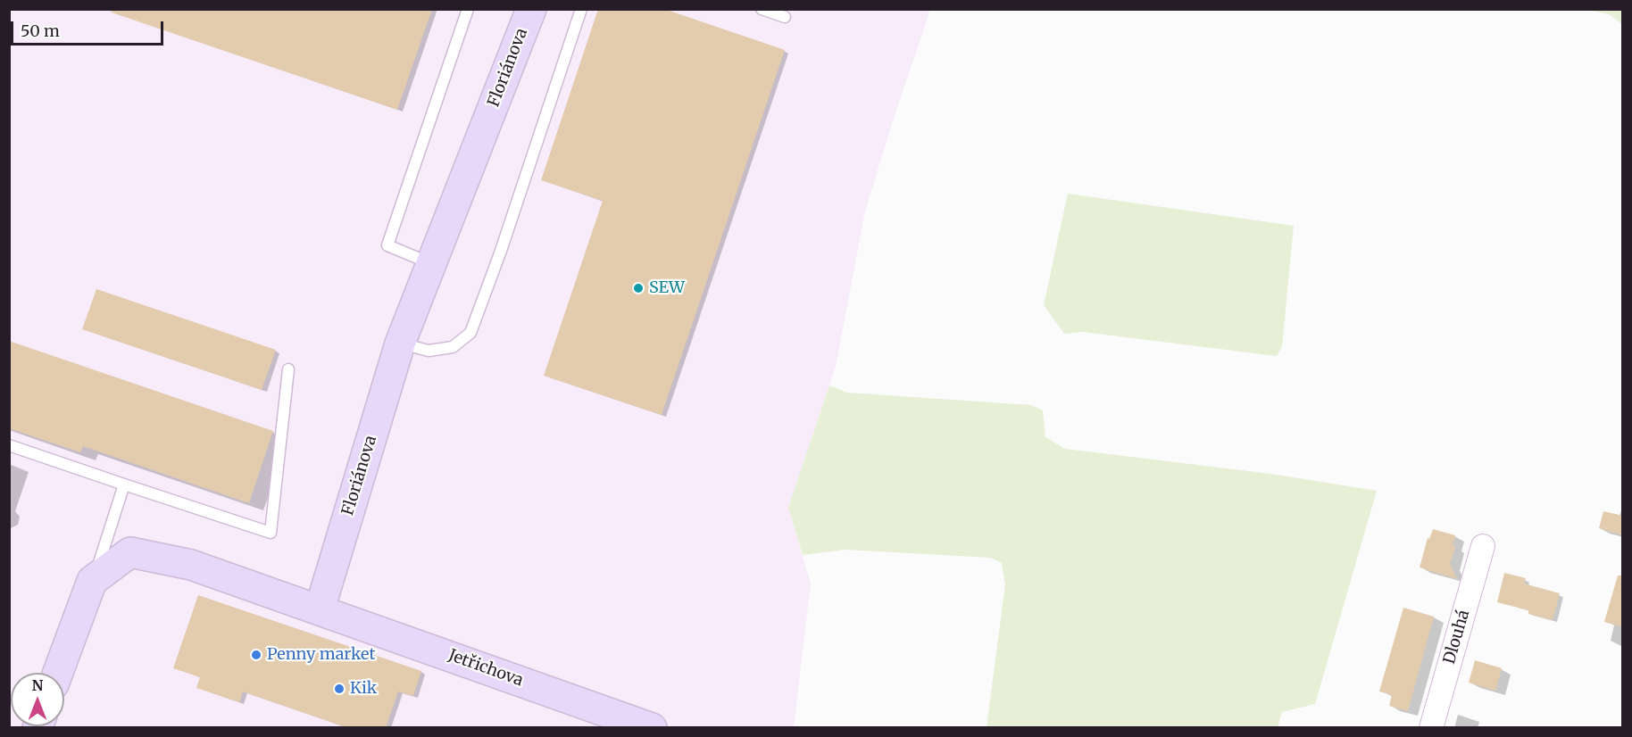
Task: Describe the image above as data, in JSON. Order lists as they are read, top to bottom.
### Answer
{
  "streets": {
    "street": ["Floriánova", "Dlouhá", "Jetřichova"]
  },
  "crossings": [
    ["Floriánova", "Jetřichova"]
  ],
  "places": ["SEW", "Penny market", "Kik"],
  "scale_bar": "50 m",
  "north": "top"
}
